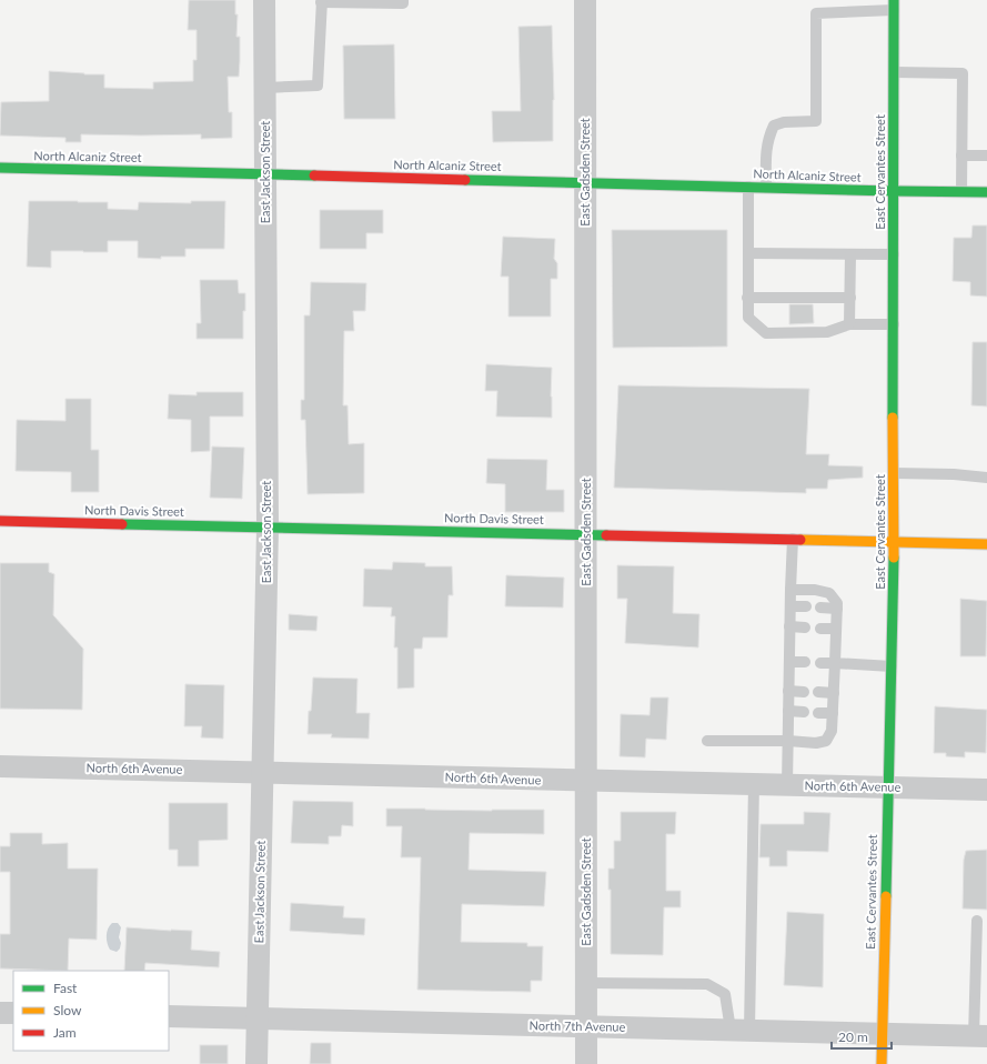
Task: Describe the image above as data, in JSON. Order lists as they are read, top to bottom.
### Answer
{
  "streets": {
    "main road": ["North Alcaniz Street", "East Cervantes Street", "North Davis Street"],
    "street": [
      "East Jackson Street",
      "East Gadsden Street",
      "North 6th Avenue",
      "North 7th Avenue"
    ]
  },
  "crossings": [
    ["North Alcaniz Street", "East Jackson Street"],
    ["North Alcaniz Street", "East Gadsden Street"],
    ["North Alcaniz Street", "East Cervantes Street"],
    ["East Jackson Street", "North Davis Street"],
    ["East Jackson Street", "North 6th Avenue"],
    ["East Jackson Street", "North 7th Avenue"],
    ["East Gadsden Street", "North Davis Street"],
    ["East Gadsden Street", "North 6th Avenue"],
    ["East Gadsden Street", "North 7th Avenue"],
    ["East Cervantes Street", "North Davis Street"],
    ["East Cervantes Street", "North 6th Avenue"],
    ["East Cervantes Street", "North 7th Avenue"]
  ],
  "legend": ["Fast", "Slow", "Jam"],
  "scale_bar": "20 m"
}
